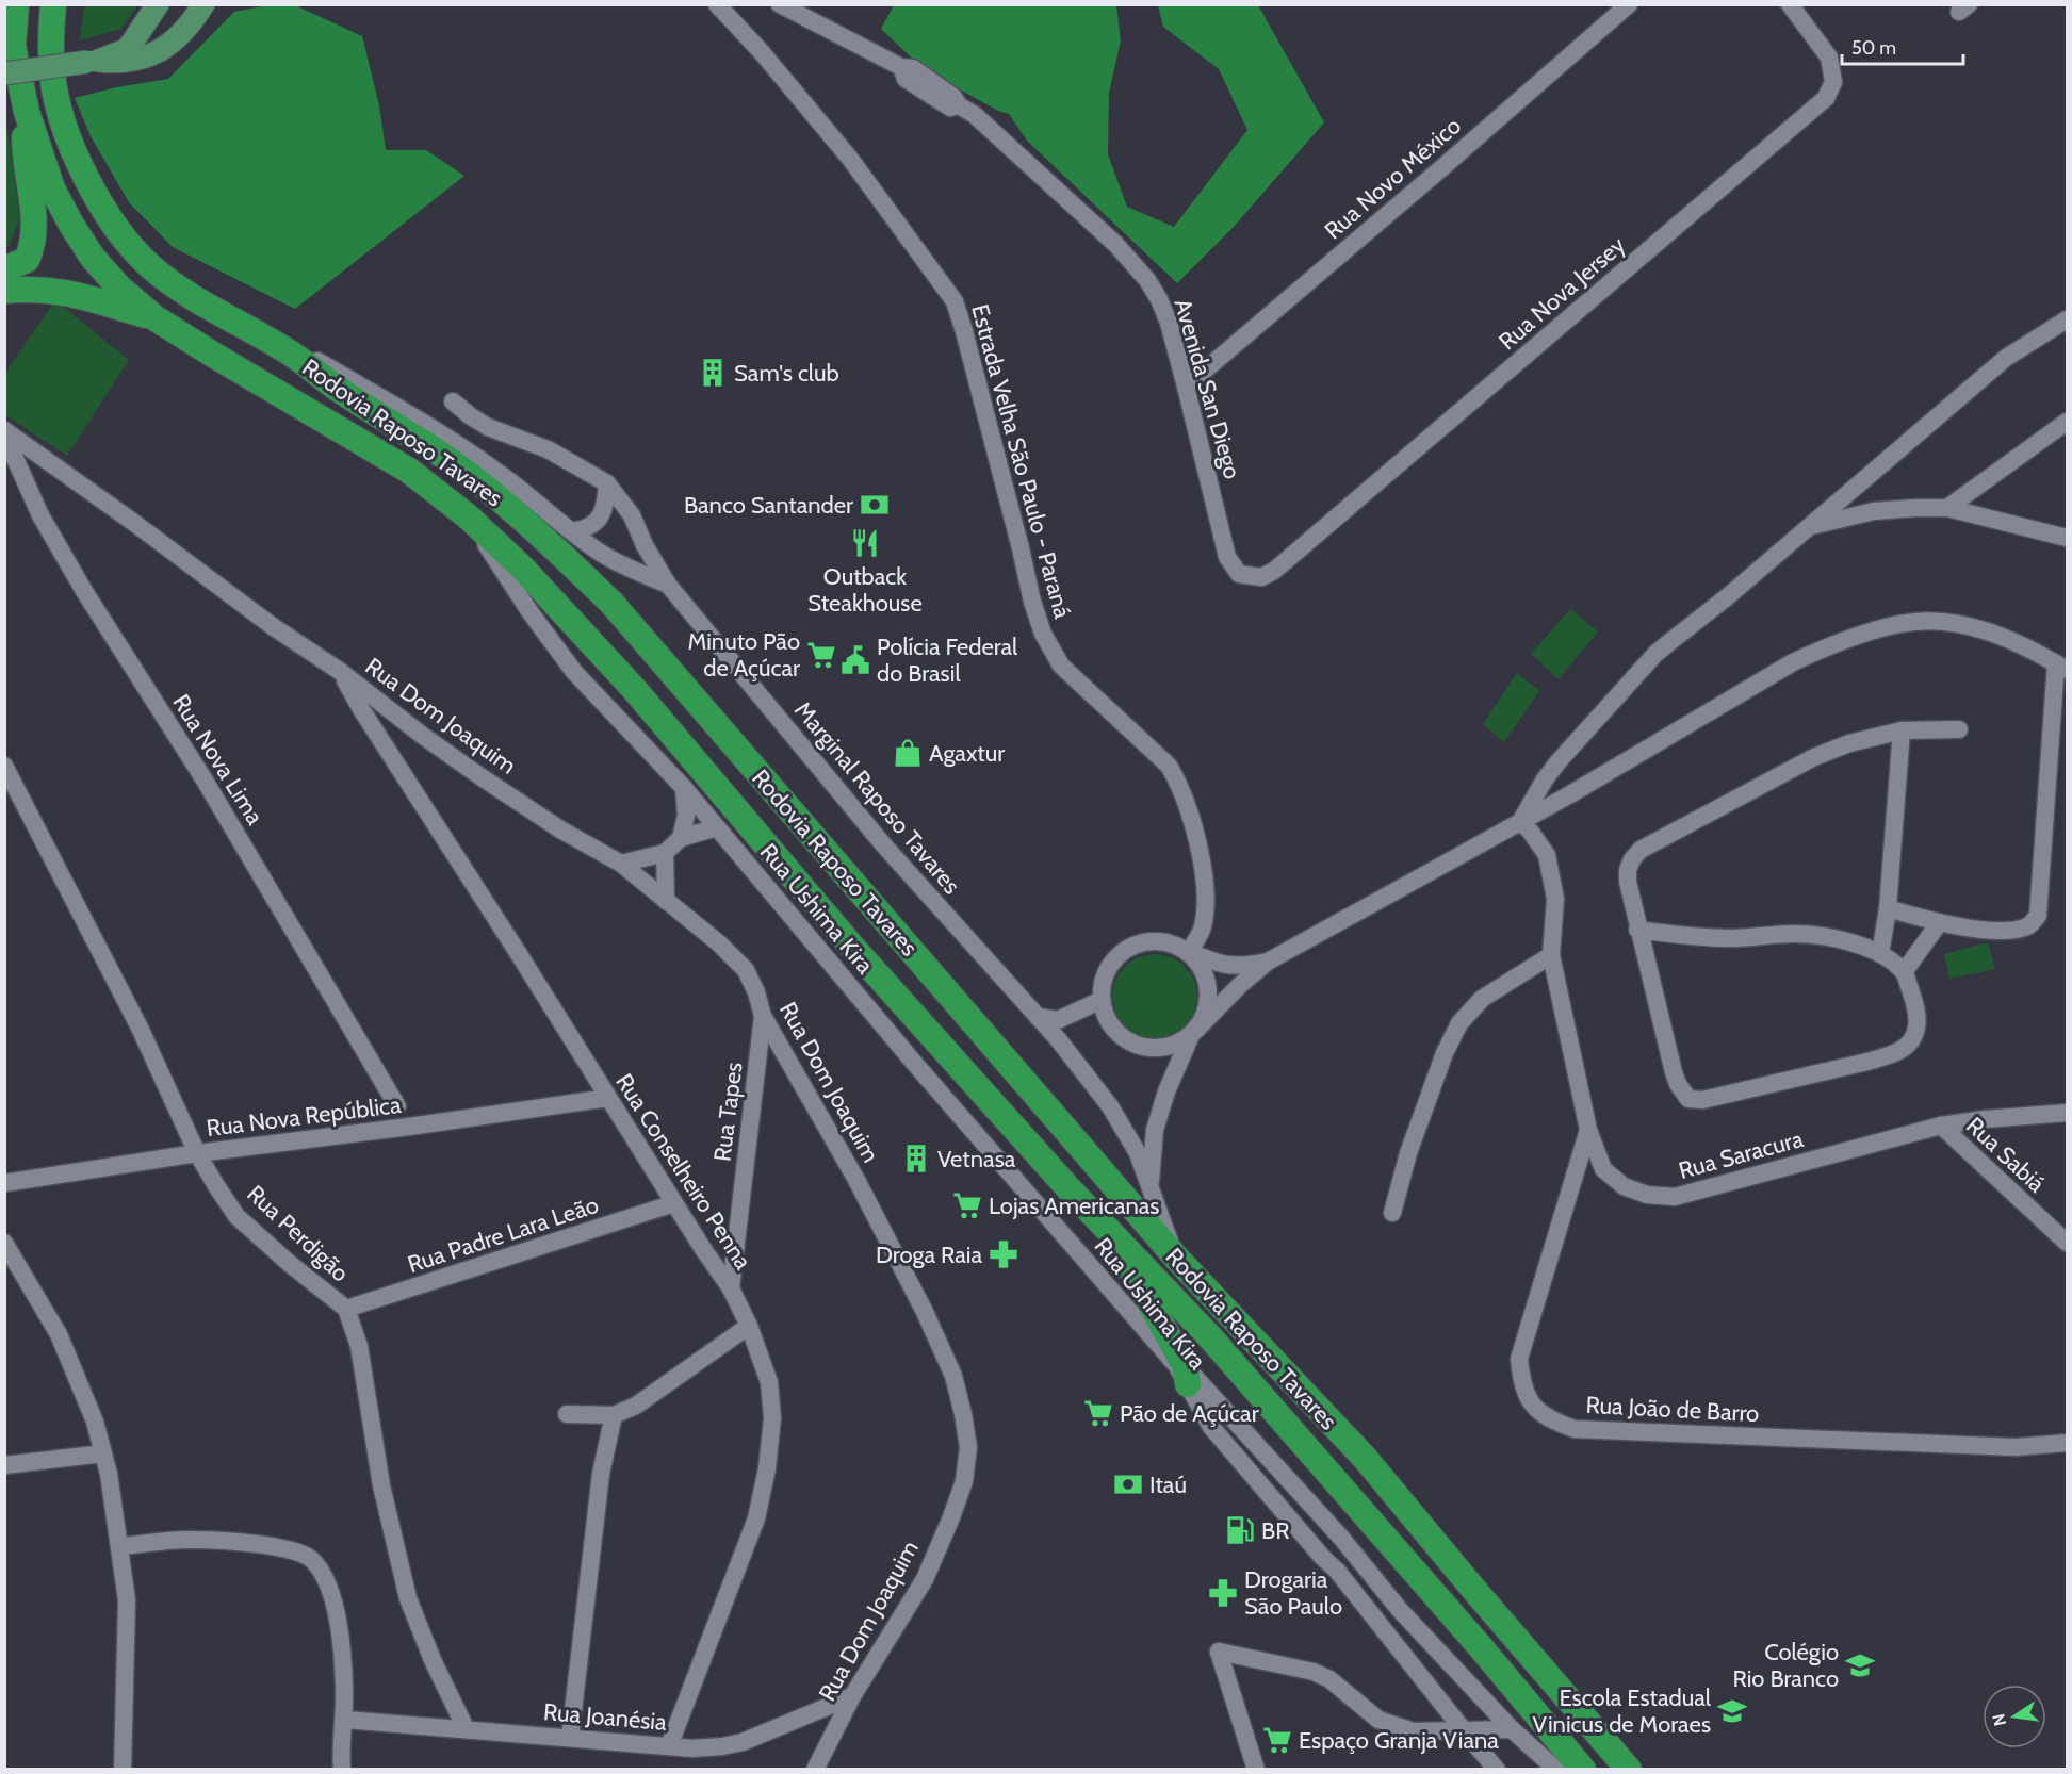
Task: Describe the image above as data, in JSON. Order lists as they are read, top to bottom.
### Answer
{
  "streets": {
    "highway": ["Rodovia Raposo Tavares"],
    "street": [
      "Rua Novo México",
      "Rua Nova Jersey",
      "Avenida San Diego",
      "Estrada Velha São Paulo - Paraná",
      "Rua Dom Joaquim",
      "Rua Nova Lima",
      "Marginal Raposo Tavares",
      "Rua Ushima Kira",
      "Rua Tapes",
      "Rua Nova República",
      "Rua Saracura",
      "Rua Sabiá",
      "Rua Conselheiro Penna",
      "Rua Perdigão",
      "Rua Padre Lara Leão",
      "Rua João de Barro",
      "Rua Joanésia"
    ]
  },
  "crossings": [
    ["Rua Novo México", "Avenida San Diego"],
    ["Rua Nova Jersey", "Avenida San Diego"],
    ["Rodovia Raposo Tavares", "Marginal Raposo Tavares"],
    ["Rodovia Raposo Tavares", "Rua Ushima Kira"],
    ["Rua Dom Joaquim", "Rua Nova Lima"],
    ["Rua Dom Joaquim", "Rua Tapes"],
    ["Rua Dom Joaquim", "Rua Conselheiro Penna"],
    ["Rua Dom Joaquim", "Rua Joanésia"],
    ["Rua Tapes", "Rua Conselheiro Penna"],
    ["Rua Nova República", "Rua Conselheiro Penna"],
    ["Rua Nova República", "Rua Perdigão"],
    ["Rua Saracura", "Rua Sabiá"],
    ["Rua Saracura", "Rua João de Barro"],
    ["Rua Conselheiro Penna", "Rua Padre Lara Leão"],
    ["Rua Conselheiro Penna", "Rua Joanésia"],
    ["Rua Perdigão", "Rua Padre Lara Leão"],
    ["Rua Perdigão", "Rua Joanésia"]
  ],
  "places": {
    "building": ["Sam's club", "Vetnasa"],
    "bank": ["Banco Santander", "Itaú"],
    "restaurant": ["Outback Steakhouse"],
    "supermarket": [
      "Minuto Pão de Açúcar",
      "Lojas Americanas",
      "Pão de Açúcar",
      "Espaço Granja Viana"
    ],
    "public building": ["Polícia Federal do Brasil"],
    "shop": ["Agaxtur"],
    "pharmacy": ["Droga Raia", "Drogaria São Paulo"],
    "fuel station": ["BR"],
    "school or university": ["Colégio Rio Branco", "Escola Estadual Vinicus de Moraes"]
  },
  "scale_bar": "50 m",
  "north": "left"
}
